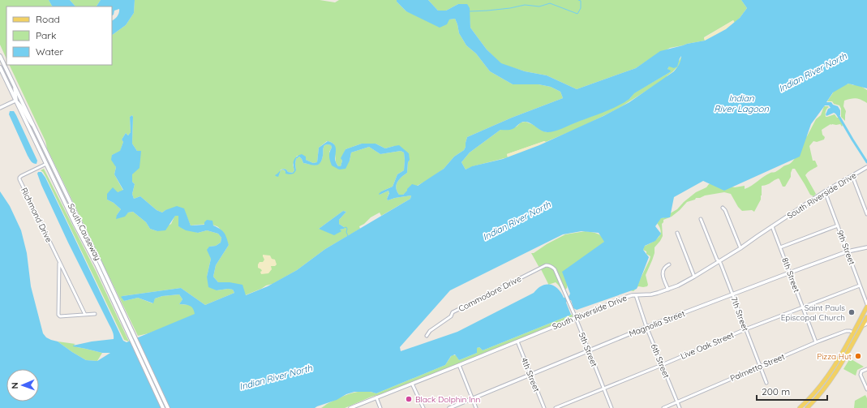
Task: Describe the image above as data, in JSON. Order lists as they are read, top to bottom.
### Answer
{
  "streets": {
    "main road": ["South Causeway"],
    "street": [
      "South Riverside Drive",
      "Richmond Drive",
      "9th Street",
      "8th Street",
      "Commodore Drive",
      "7th Street",
      "Magnolia Street",
      "Live Oak Street",
      "5th Street",
      "6th Street",
      "Palmetto Street",
      "4th Street"
    ]
  },
  "crossings": [
    ["South Riverside Drive", "9th Street"],
    ["South Riverside Drive", "8th Street"],
    ["South Riverside Drive", "7th Street"],
    ["South Riverside Drive", "5th Street"],
    ["South Riverside Drive", "6th Street"],
    ["South Riverside Drive", "4th Street"],
    ["Richmond Drive", "South Causeway"],
    ["9th Street", "Magnolia Street"],
    ["9th Street", "Live Oak Street"],
    ["8th Street", "Magnolia Street"],
    ["8th Street", "Live Oak Street"],
    ["8th Street", "Palmetto Street"],
    ["Commodore Drive", "5th Street"],
    ["7th Street", "Magnolia Street"],
    ["7th Street", "Live Oak Street"],
    ["7th Street", "Palmetto Street"],
    ["Magnolia Street", "5th Street"],
    ["Magnolia Street", "6th Street"],
    ["Magnolia Street", "4th Street"],
    ["Live Oak Street", "5th Street"],
    ["Live Oak Street", "6th Street"],
    ["6th Street", "Palmetto Street"]
  ],
  "water": ["Indian River North", "Indian River Lagoon"],
  "places": ["Saint Pauls Episcopal Church", "Pizza Hut", "Black Dolphin Inn"],
  "legend": ["Road", "Park", "Water"],
  "scale_bar": "200 m",
  "north": "left"
}
